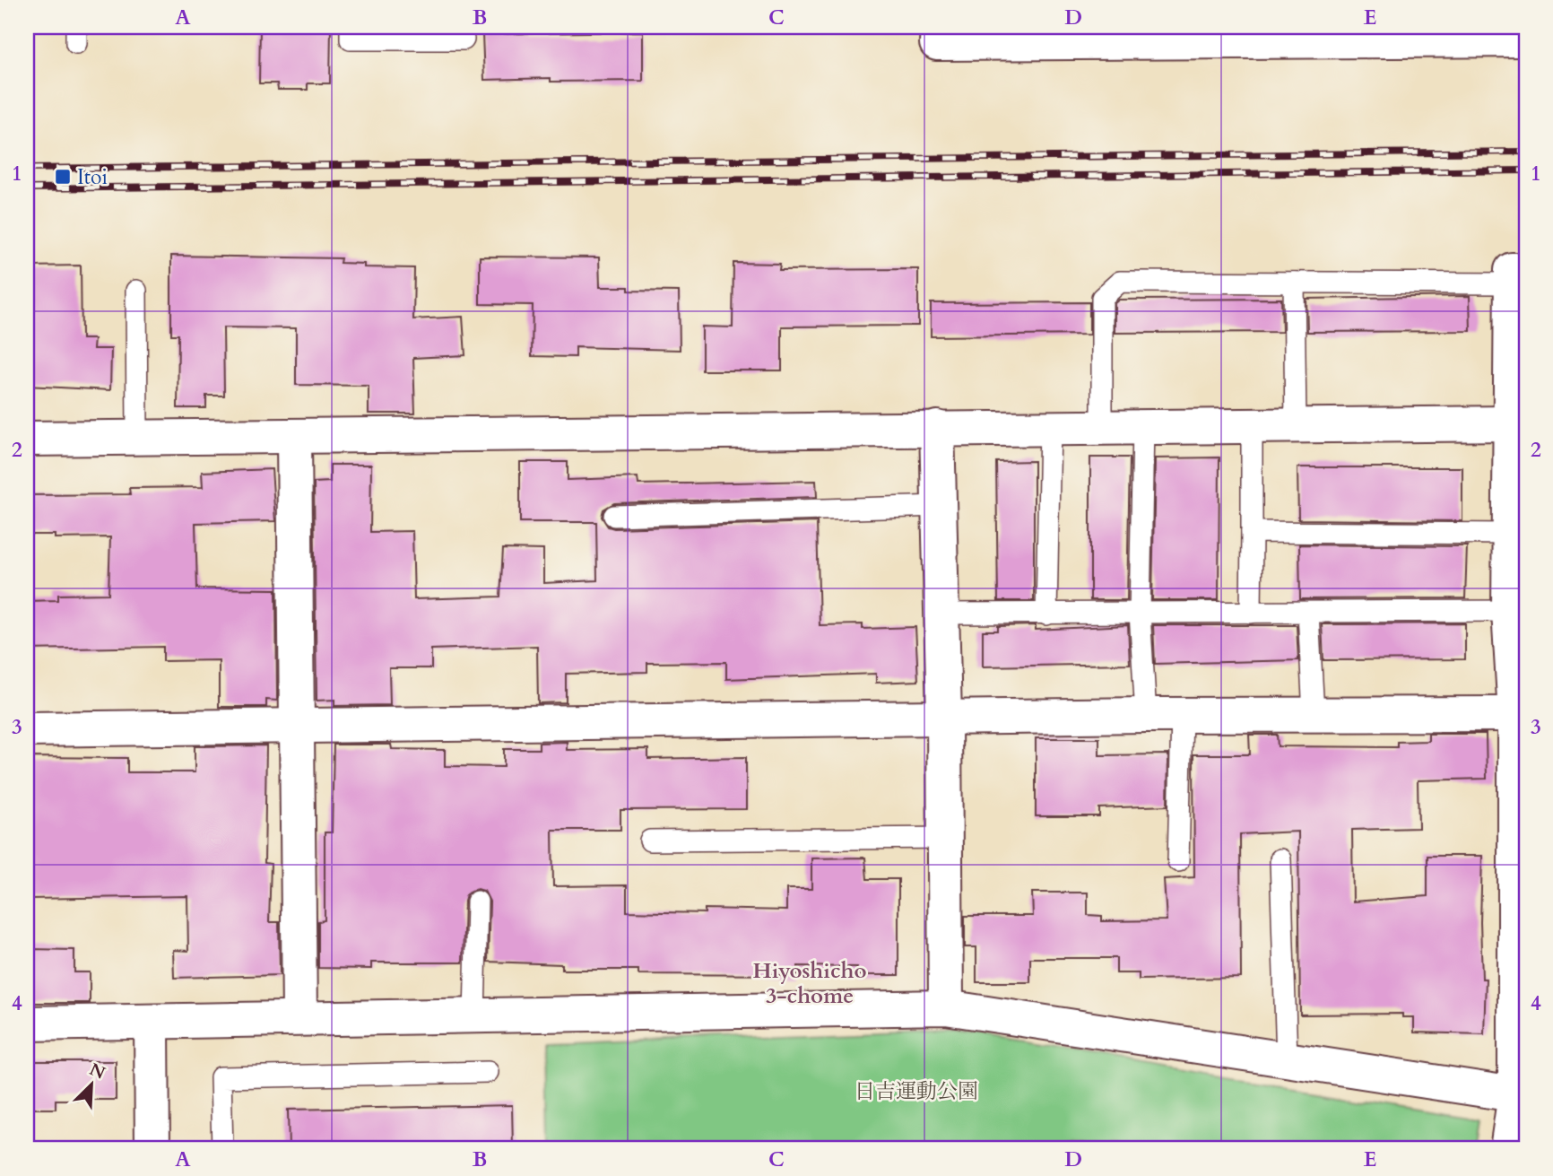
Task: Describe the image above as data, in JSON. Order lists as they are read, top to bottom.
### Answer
{
  "districts": ["Hiyoshicho 3-chome"],
  "parks": ["日吉運動公園"],
  "places": {
    "transit": ["Itoi"]
  },
  "north": "top right",
  "grid": {
    "columns": [
      "A",
      "B",
      "C",
      "D",
      "E"
    ],
    "rows": [
      "1",
      "2",
      "3",
      "4"
    ]
  }
}
